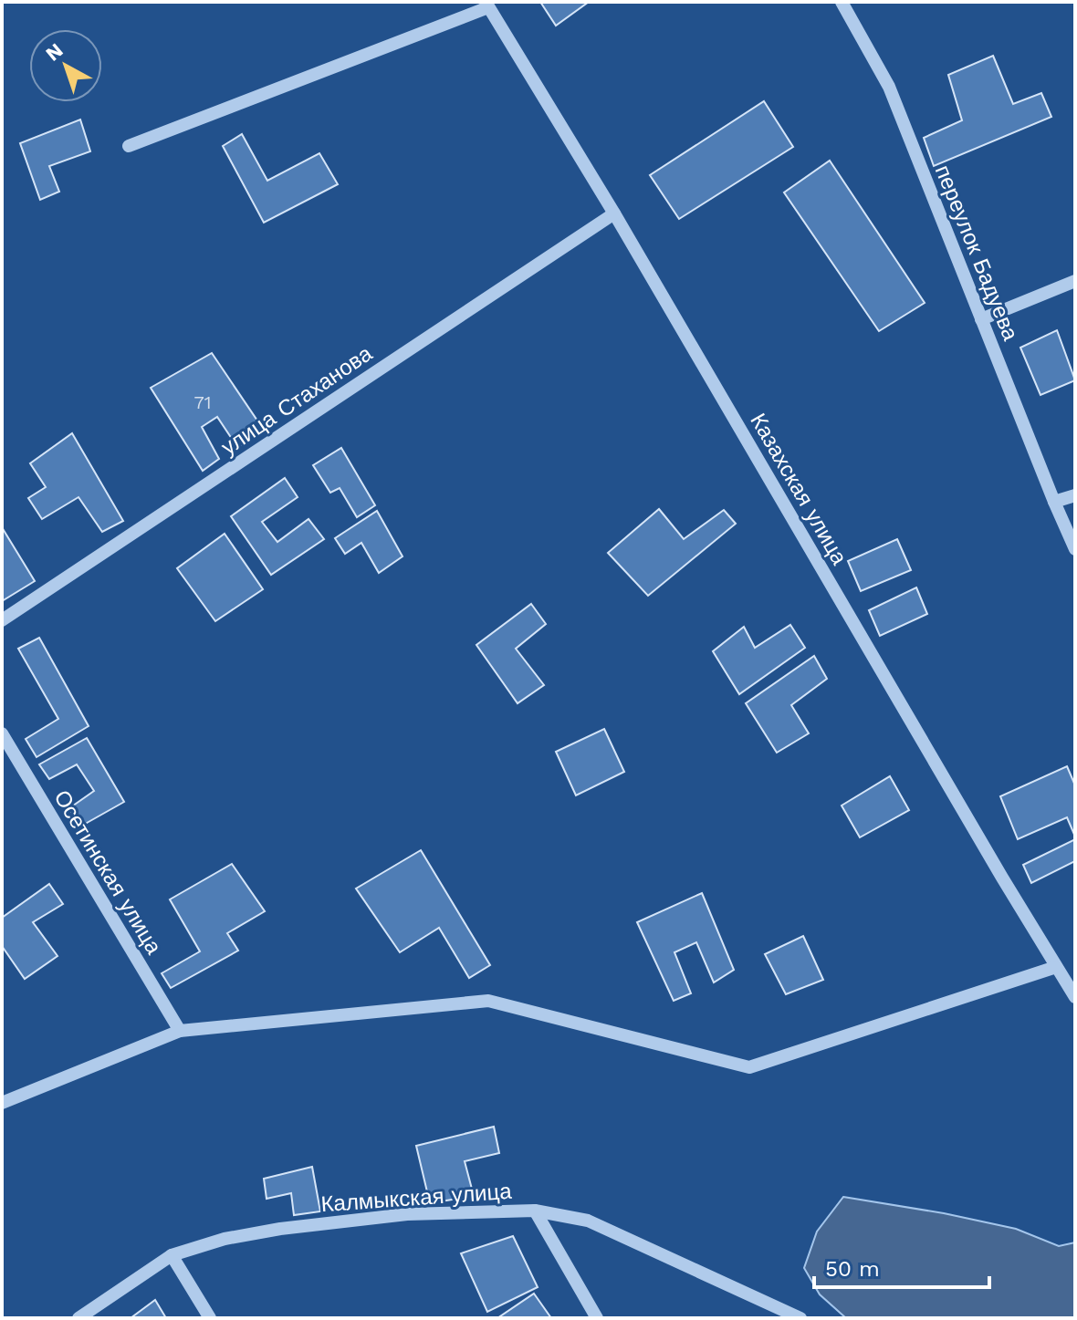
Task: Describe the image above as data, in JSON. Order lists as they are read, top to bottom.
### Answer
{
  "streets": {
    "street": [
      "переулок Бадуева",
      "улица Стаханова",
      "Казахская улица",
      "Осетинская улица",
      "Калмыкская улица"
    ]
  },
  "crossings": [
    ["улица Стаханова", "Казахская улица"]
  ],
  "house_numbers": ["71"],
  "scale_bar": "50 m",
  "north": "top left"
}
